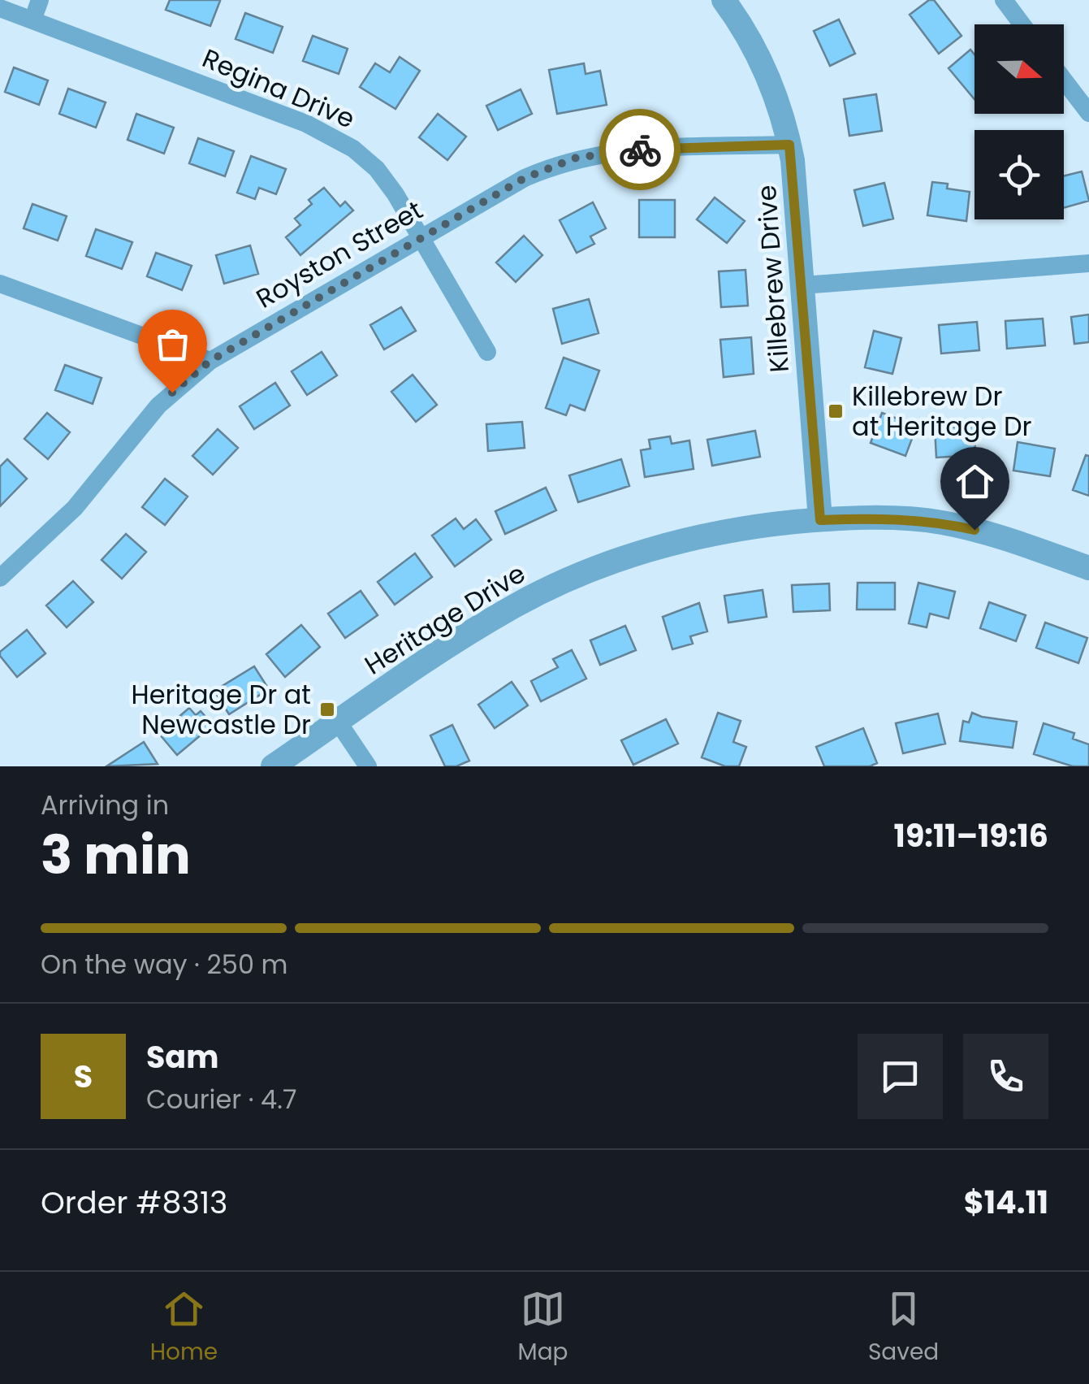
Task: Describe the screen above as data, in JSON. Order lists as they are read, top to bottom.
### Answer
{
  "streets": {
    "street": [
      "Regina Drive",
      "Royston Street",
      "Killebrew Drive",
      "Heritage Drive"
    ]
  },
  "crossings": [
    ["Regina Drive", "Royston Street"],
    ["Royston Street", "Killebrew Drive"],
    ["Killebrew Drive", "Heritage Drive"]
  ],
  "places": {
    "transit": ["Killebrew Dr at Heritage Dr", "Heritage Dr at Newcastle Dr"]
  },
  "north": "right",
  "page": {
    "heading": ["3 min", "Arriving in", "19:11–19:16"],
    "panel": [
      "Sam",
      "Courier · 4.7",
      "Order #8313",
      "$14.11"
    ],
    "bar": "On the way · 250 m",
    "round": "S",
    "tabs": ["Home", "Map", "Saved"]
  }
}
